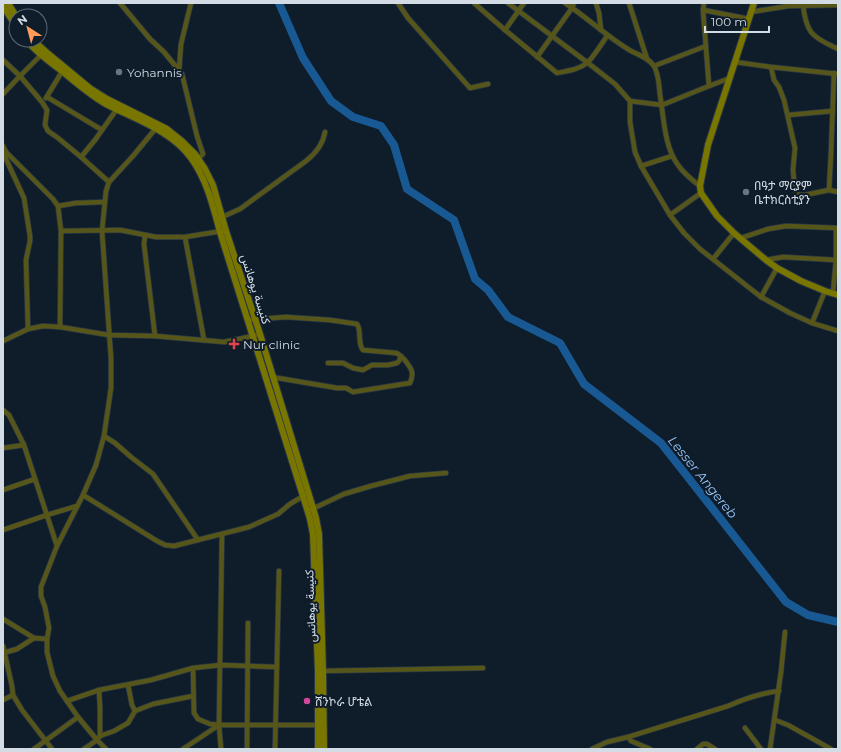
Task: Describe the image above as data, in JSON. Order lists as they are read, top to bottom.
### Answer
{
  "water": ["Lesser Angereb"],
  "places": {
    "other": ["Yohannis", "በዓታ ማርያም ቤተክርስቲያን", "ሸንኮራ ሆቴል"],
    "health": ["Nur clinic"]
  },
  "scale_bar": "100 m",
  "north": "top left"
}
